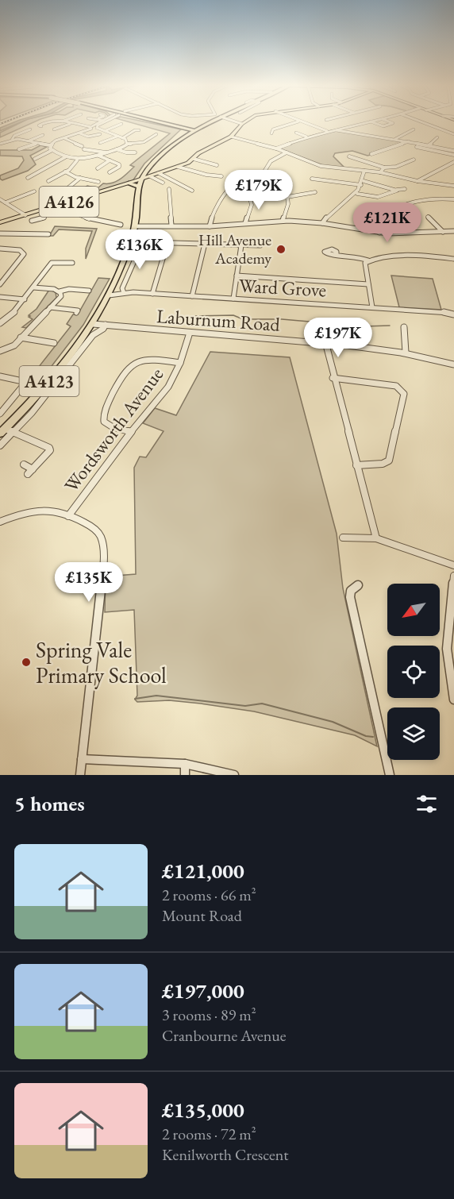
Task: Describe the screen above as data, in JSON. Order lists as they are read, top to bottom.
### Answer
{
  "streets": {
    "highway": ["A4123"],
    "main road": ["A4126"],
    "street": ["Ward Grove", "Laburnum Road", "Wordsworth Avenue"]
  },
  "crossings": [
    ["A4126", "A4123"],
    ["Ward Grove", "A4123"],
    ["Laburnum Road", "A4123"],
    ["Laburnum Road", "Wordsworth Avenue"]
  ],
  "places": ["Hill Avenue Academy", "Spring Vale Primary School"],
  "north": "bottom left",
  "page": {
    "price": [
      "£179K",
      "£121K",
      "£136K",
      "£197K",
      "£135K"
    ],
    "heading": "5 homes",
    "list": [
      {
        "name": "£121,000",
        "note": "2 rooms · 66 m² · Mount Road"
      },
      {
        "name": "£197,000",
        "note": "3 rooms · 89 m² · Cranbourne Avenue"
      },
      {
        "name": "£135,000",
        "note": "2 rooms · 72 m² · Kenilworth Crescent"
      }
    ]
  }
}
